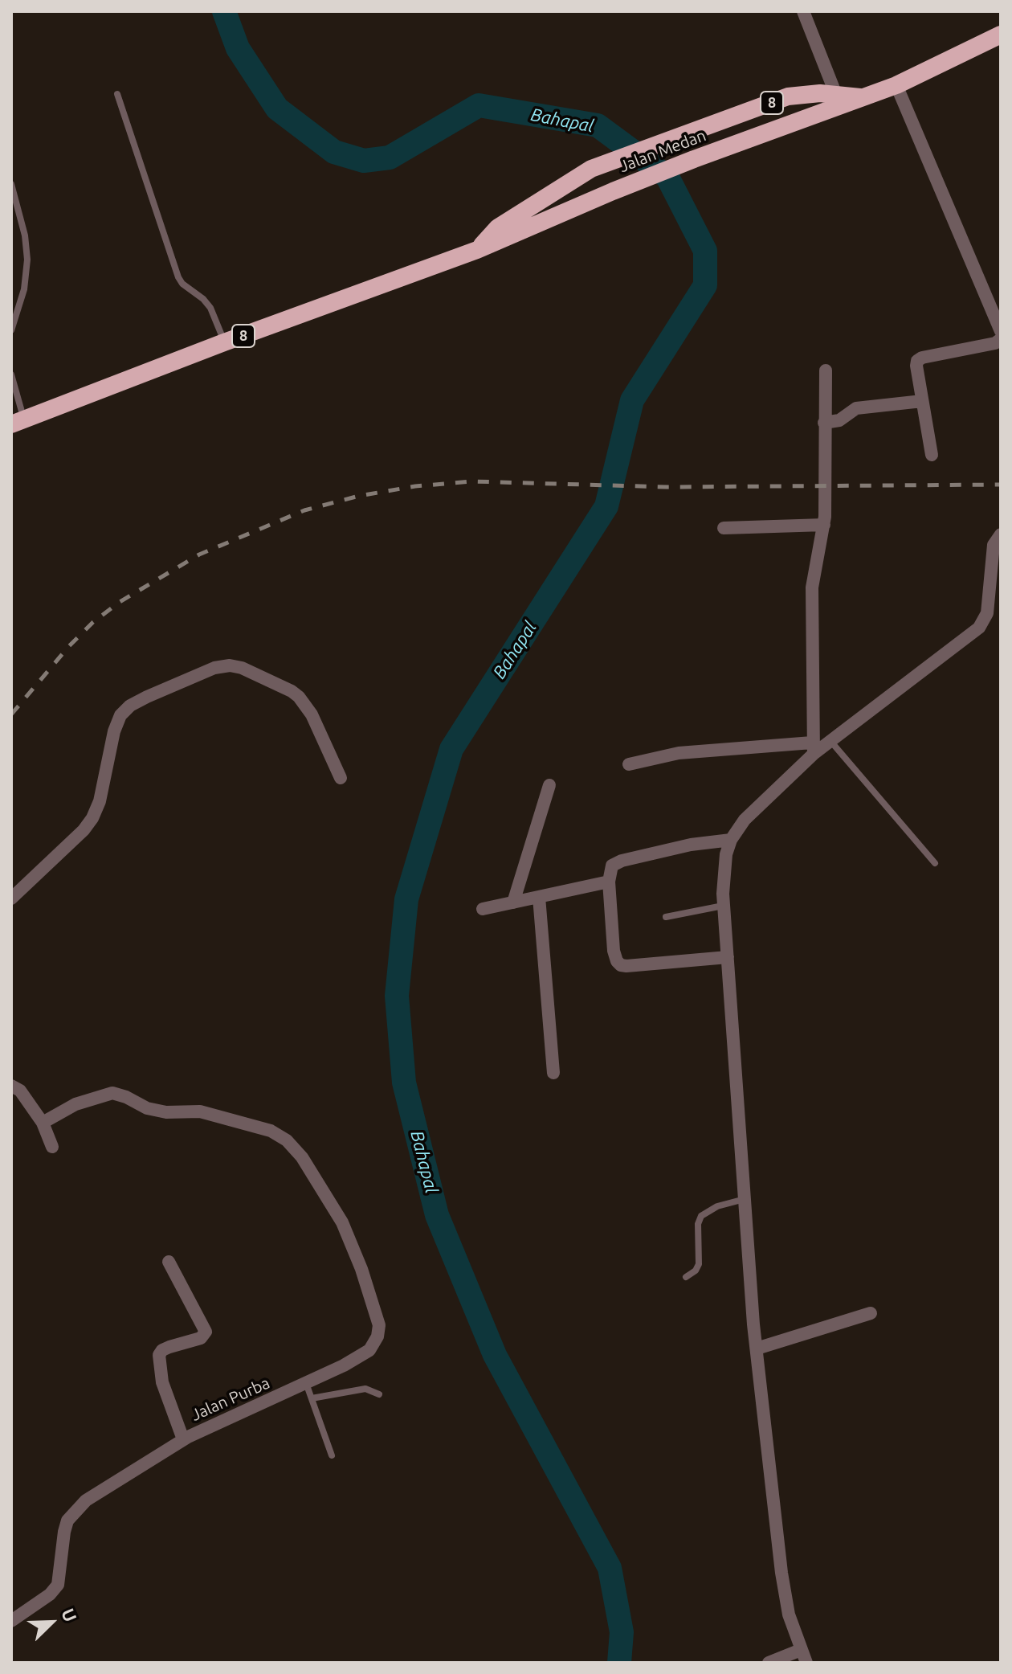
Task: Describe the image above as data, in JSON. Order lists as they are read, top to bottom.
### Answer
{
  "streets": {
    "highway": ["8", "Jalan Medan"],
    "street": ["Jalan Purba"]
  },
  "crossings": [
    ["8", "Jalan Medan"]
  ],
  "water": ["Bahapal"],
  "north": "top right"
}
